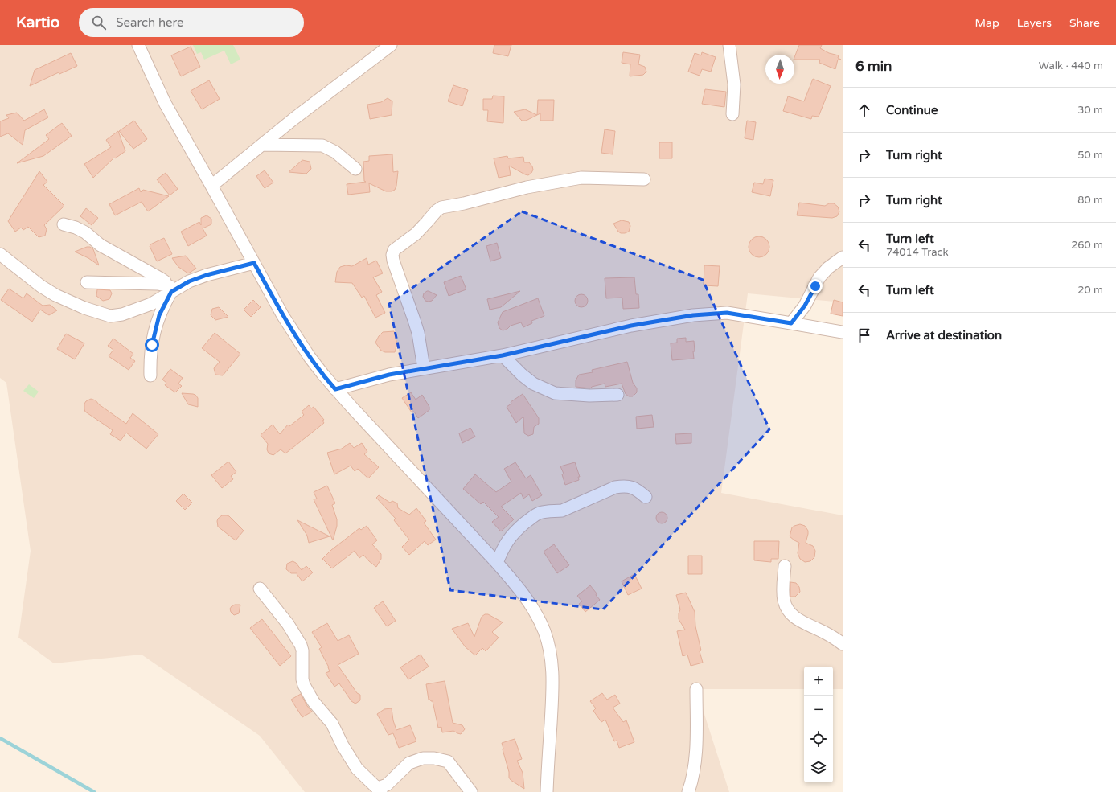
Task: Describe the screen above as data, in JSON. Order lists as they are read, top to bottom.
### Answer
{
  "north": "bottom",
  "page": {
    "header": "Kartio",
    "search": "Search here",
    "nav": ["Map", "Layers", "Share"],
    "heading": ["6 min", "Walk · 440 m"],
    "list": [
      ["Continue", "30 m"],
      ["Turn right", "50 m"],
      ["Turn right", "80 m"],
      ["Turn left", "74014 Track", "260 m"],
      ["Turn left", "20 m"],
      "Arrive at destination"
    ],
    "map_buttons": ["+", "−"]
  }
}
